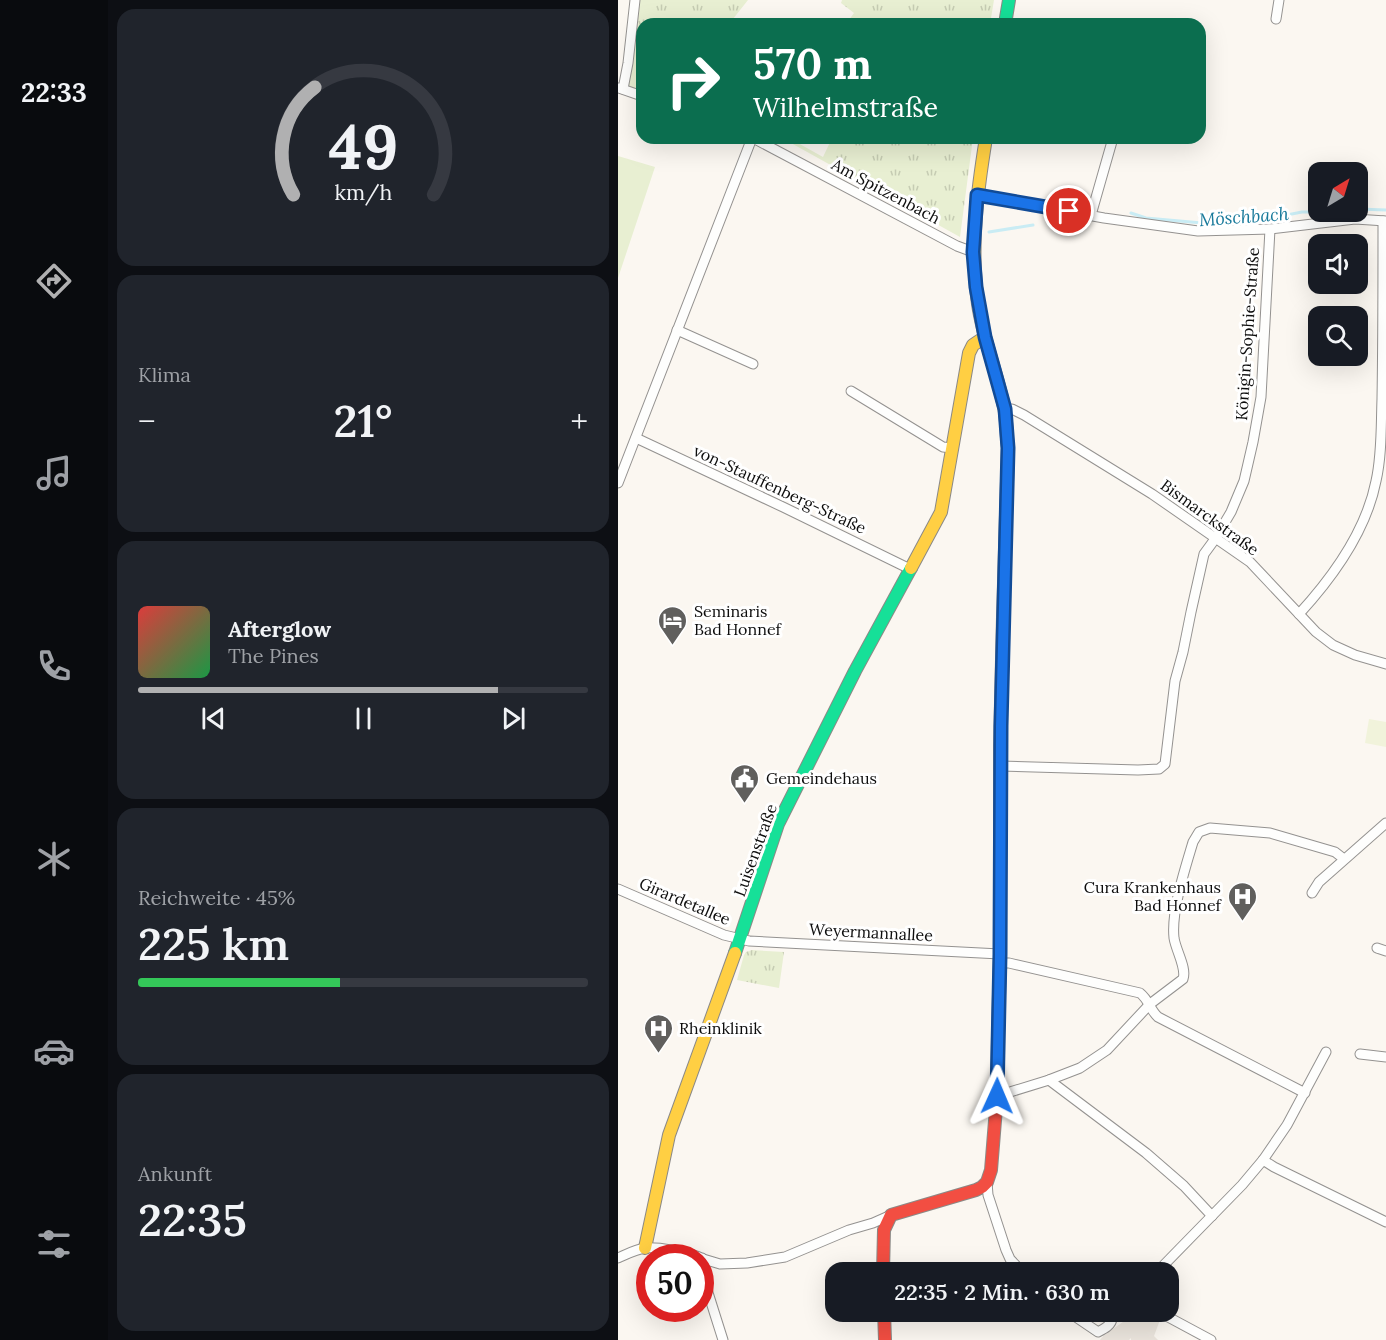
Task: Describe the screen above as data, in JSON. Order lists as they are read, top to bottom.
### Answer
{
  "streets": {
    "main road": ["Luisenstraße"],
    "street": [
      "Am Spitzenbach",
      "Königin-Sophie-Straße",
      "von-Stauffenberg-Straße",
      "Bismarckstraße",
      "Girardetallee",
      "Weyermannallee"
    ]
  },
  "crossings": [
    ["Königin-Sophie-Straße", "Bismarckstraße"],
    ["von-Stauffenberg-Straße", "Luisenstraße"],
    ["Luisenstraße", "Girardetallee"],
    ["Luisenstraße", "Weyermannallee"],
    ["Girardetallee", "Weyermannallee"]
  ],
  "water": ["Möschbach"],
  "places": {
    "hotel": ["Seminaris Bad Honnef"],
    "public building": ["Gemeindehaus"],
    "hospital": ["Cura Krankenhaus Bad Honnef", "Rheinklinik"]
  },
  "north": "top right",
  "page": {
    "tabs": "22:33",
    "turn": ["570 m", "Wilhelmstraße"],
    "tile": [
      "Klima",
      ["Reichweite · 45%", "225 km"],
      ["Ankunft", "22:35"]
    ],
    "heat": ["−", "21°", "+"],
    "song": ["Afterglow", "The Pines"],
    "limit": "50",
    "trip": "22:35 · 2 Min. · 630 m",
    "gauge": ["49", "km/h"]
  }
}
